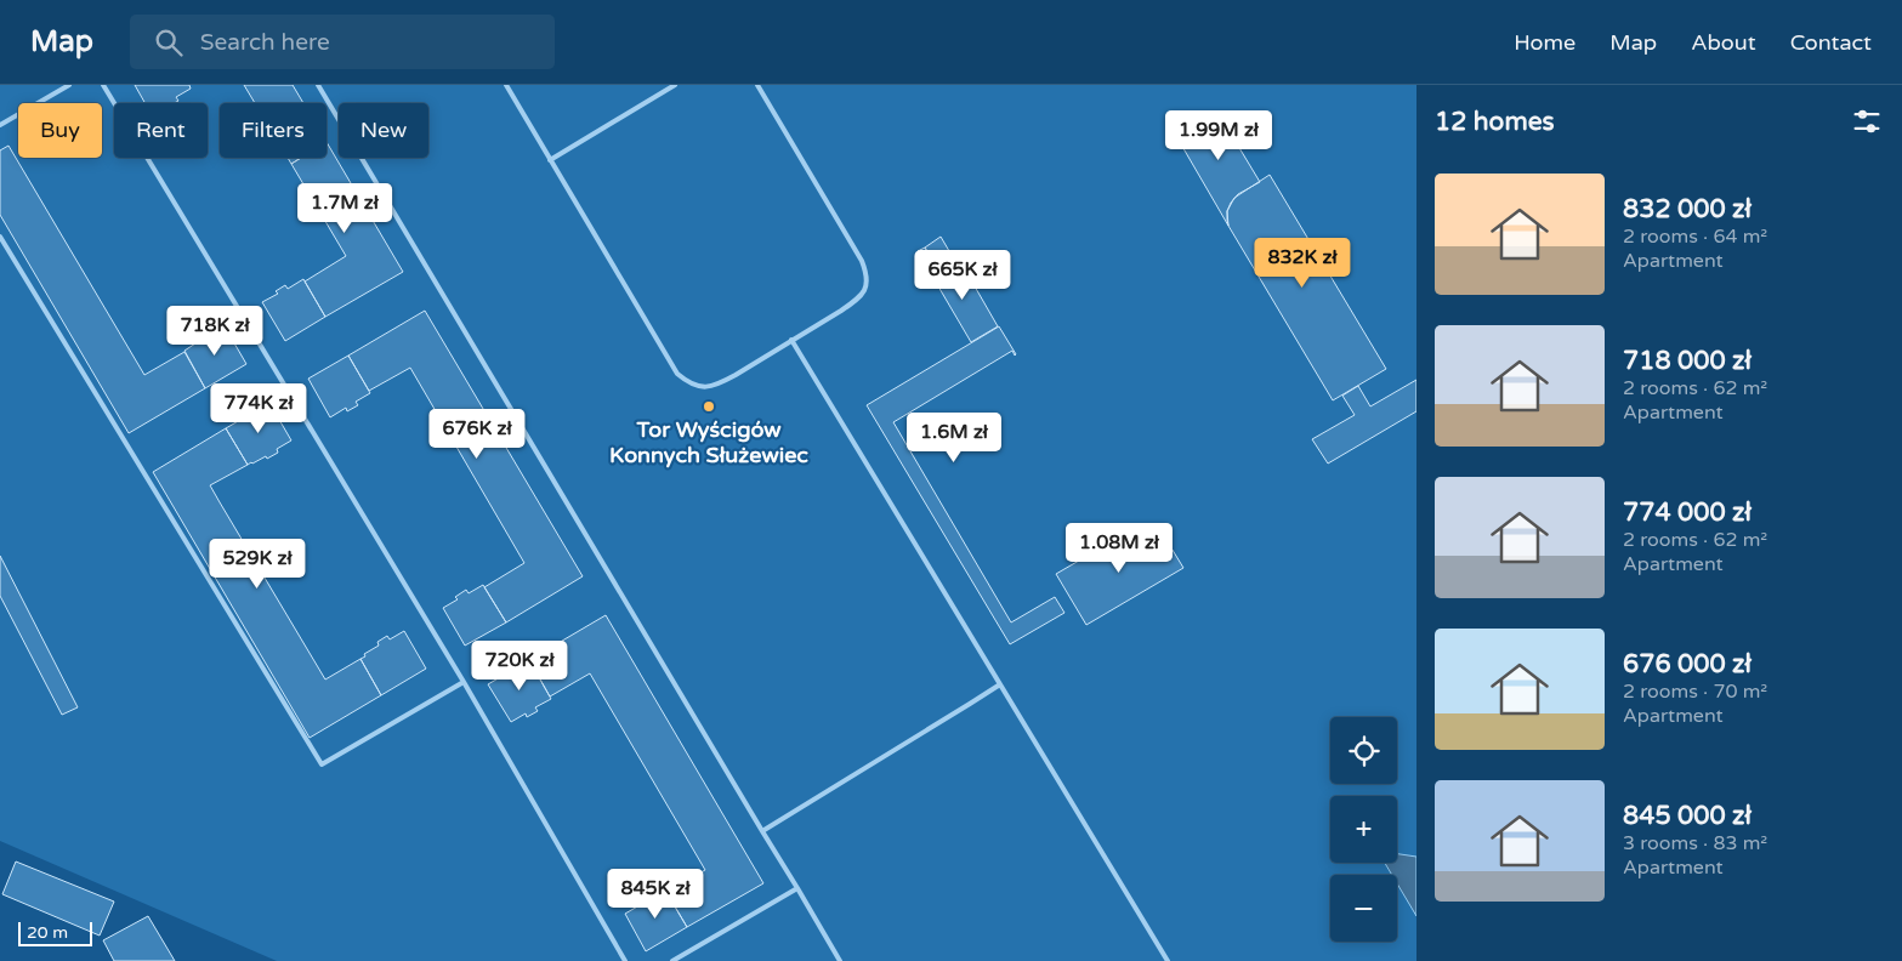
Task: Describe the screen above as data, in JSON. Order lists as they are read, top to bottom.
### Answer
{
  "places": ["Tor Wyścigów Konnych Służewiec"],
  "scale_bar": "20 m",
  "page": {
    "header": "Map",
    "search": "Search here",
    "nav": [
      "Home",
      "Map",
      "About",
      "Contact"
    ],
    "heading": "12 homes",
    "chip": [
      "Buy",
      "Rent",
      "Filters",
      "New"
    ],
    "price": [
      "1.99M zł",
      "1.7M zł",
      "832K zł",
      "665K zł",
      "718K zł",
      "774K zł",
      "676K zł",
      "1.6M zł",
      "1.08M zł",
      "529K zł",
      "720K zł",
      "845K zł"
    ],
    "list": [
      {
        "name": "832 000 zł",
        "note": "2 rooms · 64 m² · Apartment"
      },
      {
        "name": "718 000 zł",
        "note": "2 rooms · 62 m² · Apartment"
      },
      {
        "name": "774 000 zł",
        "note": "2 rooms · 62 m² · Apartment"
      },
      {
        "name": "676 000 zł",
        "note": "2 rooms · 70 m² · Apartment"
      },
      {
        "name": "845 000 zł",
        "note": "3 rooms · 83 m² · Apartment"
      }
    ],
    "map_buttons": ["+", "−"],
    "scale": "20 m"
  }
}
